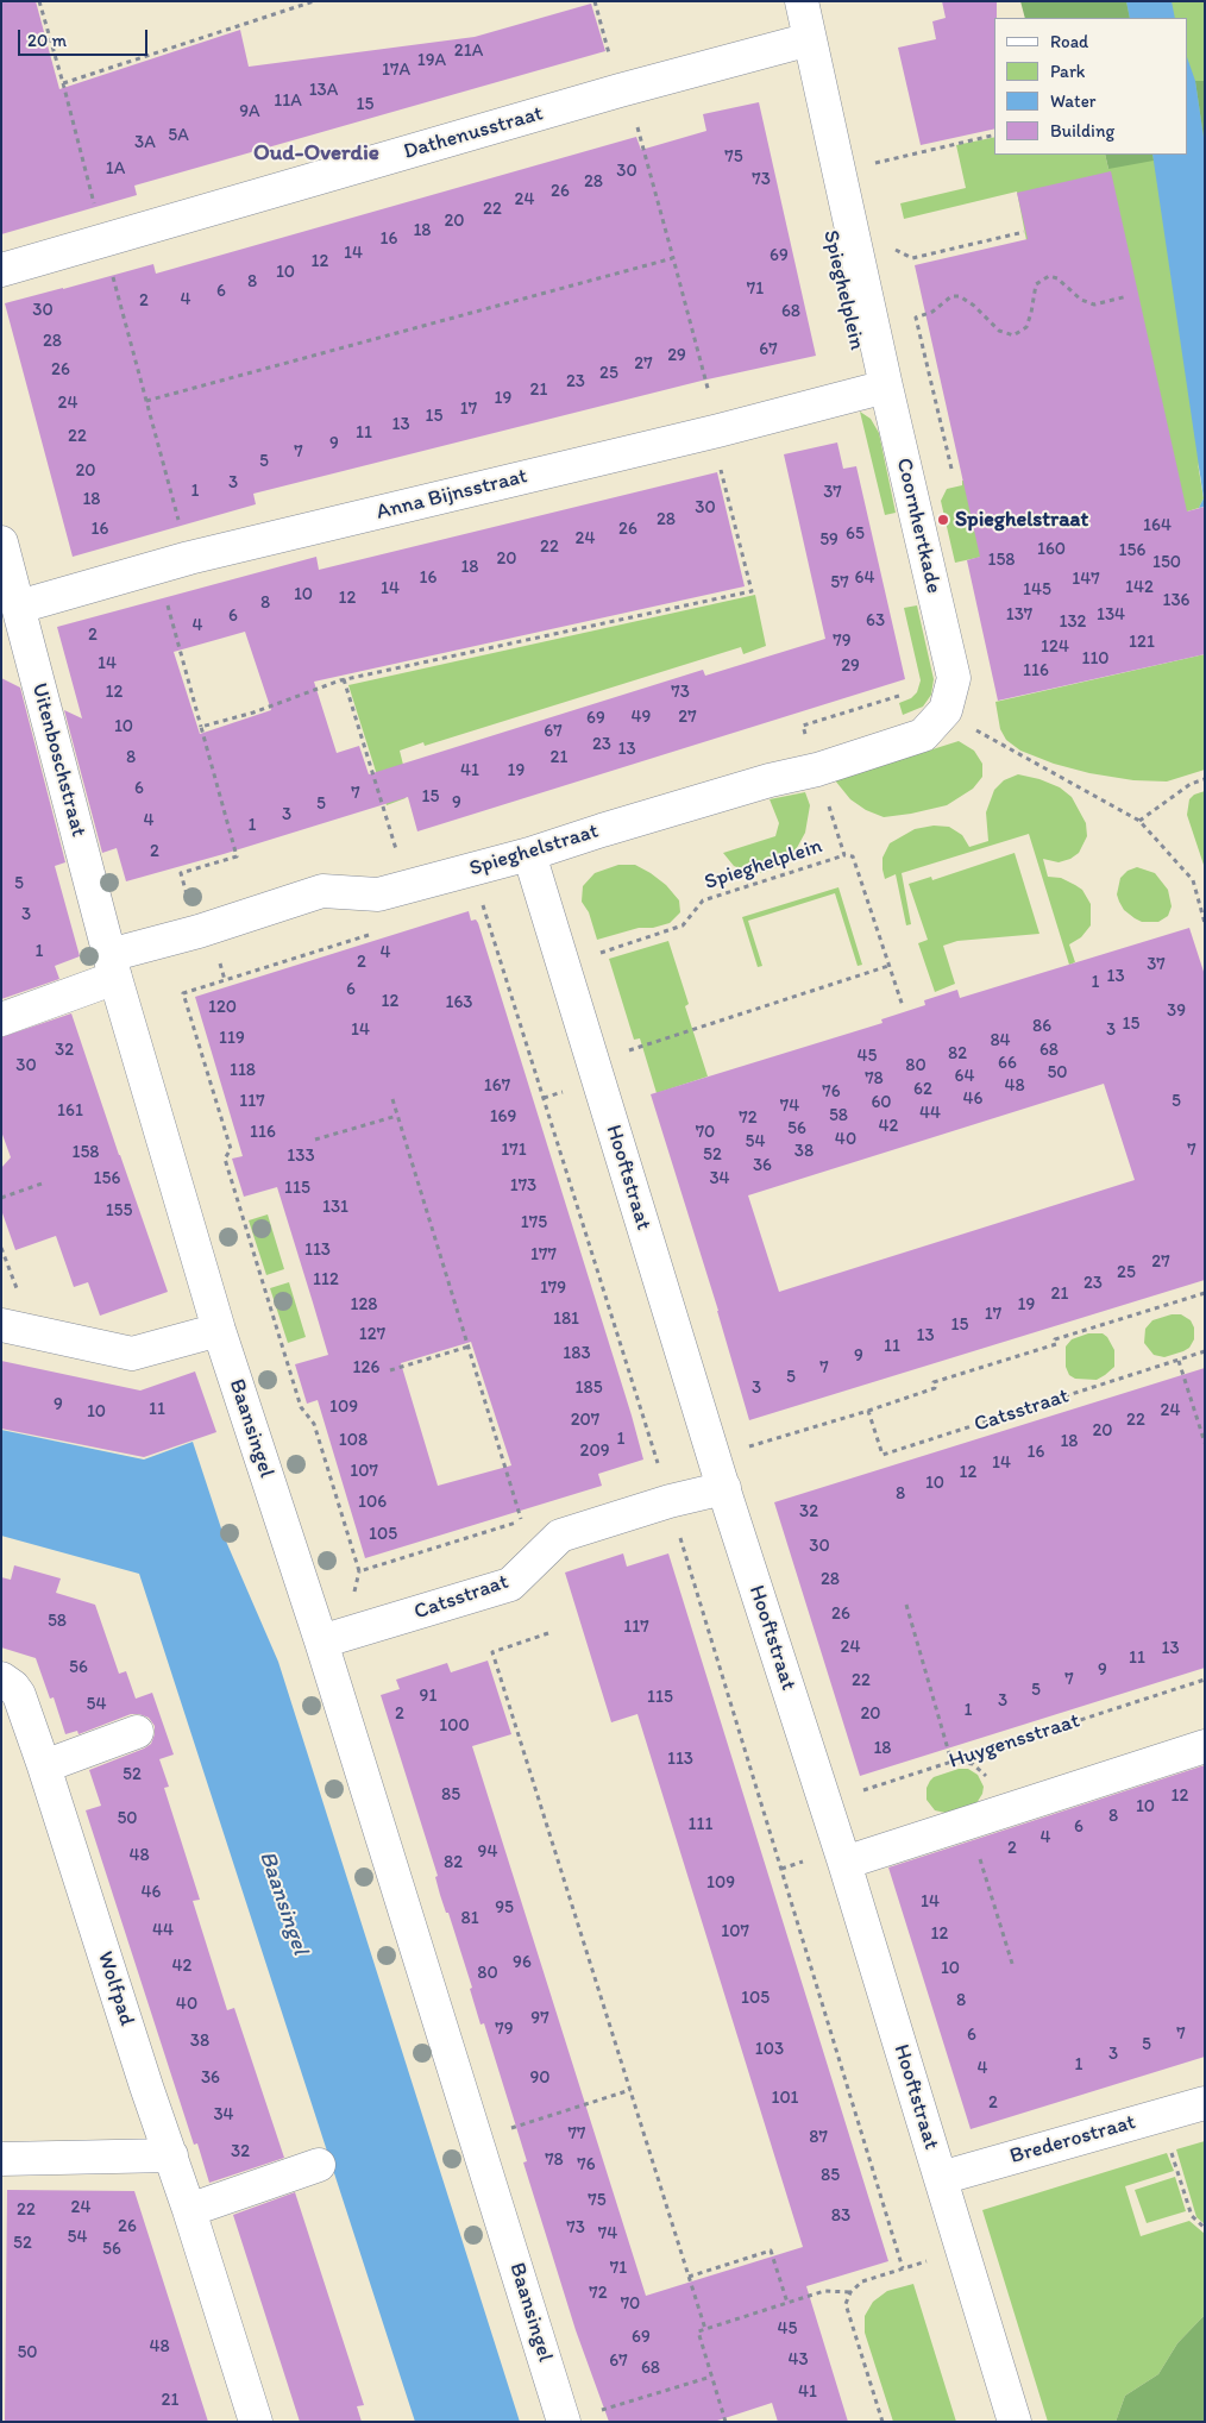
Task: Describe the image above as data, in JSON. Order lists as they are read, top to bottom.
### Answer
{
  "streets": {
    "street": [
      "Dathenusstraat",
      "Anna Bijnsstraat",
      "Coornhertkade",
      "Uitenboschstraat",
      "Spieghelstraat",
      "Hooftstraat",
      "Catsstraat",
      "Baansingel",
      "Wolfpad",
      "Brederostraat"
    ],
    "path": ["Spieghelplein", "Huygensstraat"]
  },
  "crossings": [
    ["Dathenusstraat", "Coornhertkade"],
    ["Spieghelplein", "Spieghelstraat"],
    ["Anna Bijnsstraat", "Coornhertkade"],
    ["Anna Bijnsstraat", "Uitenboschstraat"],
    ["Coornhertkade", "Spieghelstraat"],
    ["Uitenboschstraat", "Spieghelstraat"],
    ["Uitenboschstraat", "Baansingel"],
    ["Spieghelstraat", "Hooftstraat"],
    ["Spieghelstraat", "Baansingel"],
    ["Hooftstraat", "Catsstraat"],
    ["Hooftstraat", "Huygensstraat"],
    ["Hooftstraat", "Brederostraat"],
    ["Catsstraat", "Baansingel"]
  ],
  "districts": ["Oud-Overdie"],
  "water": ["Baansingel"],
  "places": ["Spieghelstraat"],
  "house_numbers": [
    "21A",
    "19A",
    "17A",
    "13A",
    "11A",
    "15",
    "9A",
    "5A",
    "3A",
    "75",
    "1A",
    "30",
    "73",
    "28",
    "26",
    "24",
    "22",
    "20",
    "18",
    "16",
    "14",
    "69",
    "12",
    "10",
    "8",
    "71",
    "6",
    "4",
    "2",
    "30",
    "68",
    "28",
    "67",
    "29",
    "27",
    "26",
    "25",
    "23",
    "21",
    "19",
    "24",
    "17",
    "15",
    "13",
    "11",
    "22",
    "9",
    "7",
    "5",
    "20",
    "3",
    "1",
    "37",
    "18",
    "30",
    "28",
    "164",
    "16",
    "26",
    "65",
    "24",
    "59",
    "22",
    "160",
    "156",
    "20",
    "158",
    "150",
    "18",
    "16",
    "64",
    "147",
    "57",
    "142",
    "14",
    "145",
    "10",
    "12",
    "136",
    "8",
    "137",
    "134",
    "6",
    "63",
    "132",
    "4",
    "2",
    "79",
    "121",
    "124",
    "110",
    "14",
    "29",
    "116",
    "12",
    "73",
    "49",
    "27",
    "69",
    "10",
    "67",
    "23",
    "13",
    "8",
    "21",
    "41",
    "19",
    "6",
    "7",
    "15",
    "9",
    "5",
    "3",
    "4",
    "1",
    "2",
    "5",
    "3",
    "1",
    "4",
    "2",
    "37",
    "13",
    "1",
    "6",
    "12",
    "163",
    "120",
    "39",
    "15",
    "86",
    "14",
    "3",
    "119",
    "84",
    "32",
    "68",
    "82",
    "45",
    "66",
    "30",
    "80",
    "118",
    "50",
    "64",
    "78",
    "167",
    "48",
    "62",
    "76",
    "46",
    "117",
    "5",
    "60",
    "74",
    "161",
    "44",
    "58",
    "169",
    "72",
    "42",
    "56",
    "116",
    "70",
    "40",
    "54",
    "171",
    "7",
    "38",
    "158",
    "52",
    "133",
    "36",
    "156",
    "34",
    "173",
    "115",
    "131",
    "155",
    "175",
    "113",
    "177",
    "27",
    "25",
    "112",
    "23",
    "179",
    "21",
    "128",
    "19",
    "17",
    "181",
    "15",
    "127",
    "13",
    "11",
    "183",
    "9",
    "126",
    "7",
    "5",
    "185",
    "3",
    "9",
    "109",
    "11",
    "24",
    "10",
    "207",
    "22",
    "20",
    "1",
    "108",
    "18",
    "209",
    "16",
    "14",
    "107",
    "12",
    "10",
    "8",
    "106",
    "32",
    "105",
    "30",
    "28",
    "26",
    "58",
    "117",
    "24",
    "13",
    "11",
    "56",
    "9",
    "7",
    "22",
    "5",
    "91",
    "115",
    "3",
    "54",
    "1",
    "2",
    "20",
    "100",
    "18",
    "113",
    "52",
    "85",
    "12",
    "10",
    "8",
    "50",
    "111",
    "6",
    "4",
    "2",
    "94",
    "48",
    "82",
    "109",
    "46",
    "14",
    "95",
    "81",
    "44",
    "107",
    "12",
    "96",
    "42",
    "10",
    "80",
    "105",
    "8",
    "40",
    "97",
    "79",
    "7",
    "6",
    "38",
    "5",
    "103",
    "3",
    "1",
    "4",
    "36",
    "90",
    "101",
    "2",
    "34",
    "77",
    "87",
    "32",
    "78",
    "76",
    "85",
    "75",
    "24",
    "22",
    "83",
    "26",
    "73",
    "74",
    "54",
    "52",
    "56",
    "71",
    "72",
    "70",
    "45",
    "69",
    "48",
    "50",
    "43",
    "67",
    "68",
    "41",
    "21"
  ],
  "legend": [
    "Road",
    "Park",
    "Water",
    "Building"
  ],
  "scale_bar": "20 m"
}
